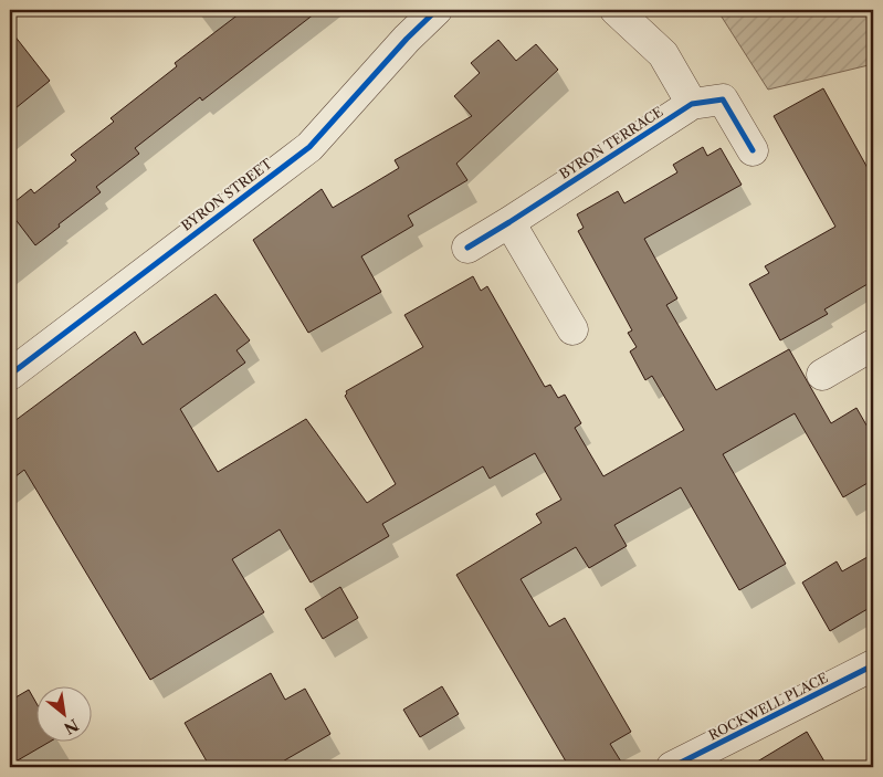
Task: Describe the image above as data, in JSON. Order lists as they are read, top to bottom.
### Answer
{
  "streets": {
    "street": ["BYRON TERRACE", "BYRON STREET", "ROCKWELL PLACE"]
  },
  "north": "bottom right"
}
